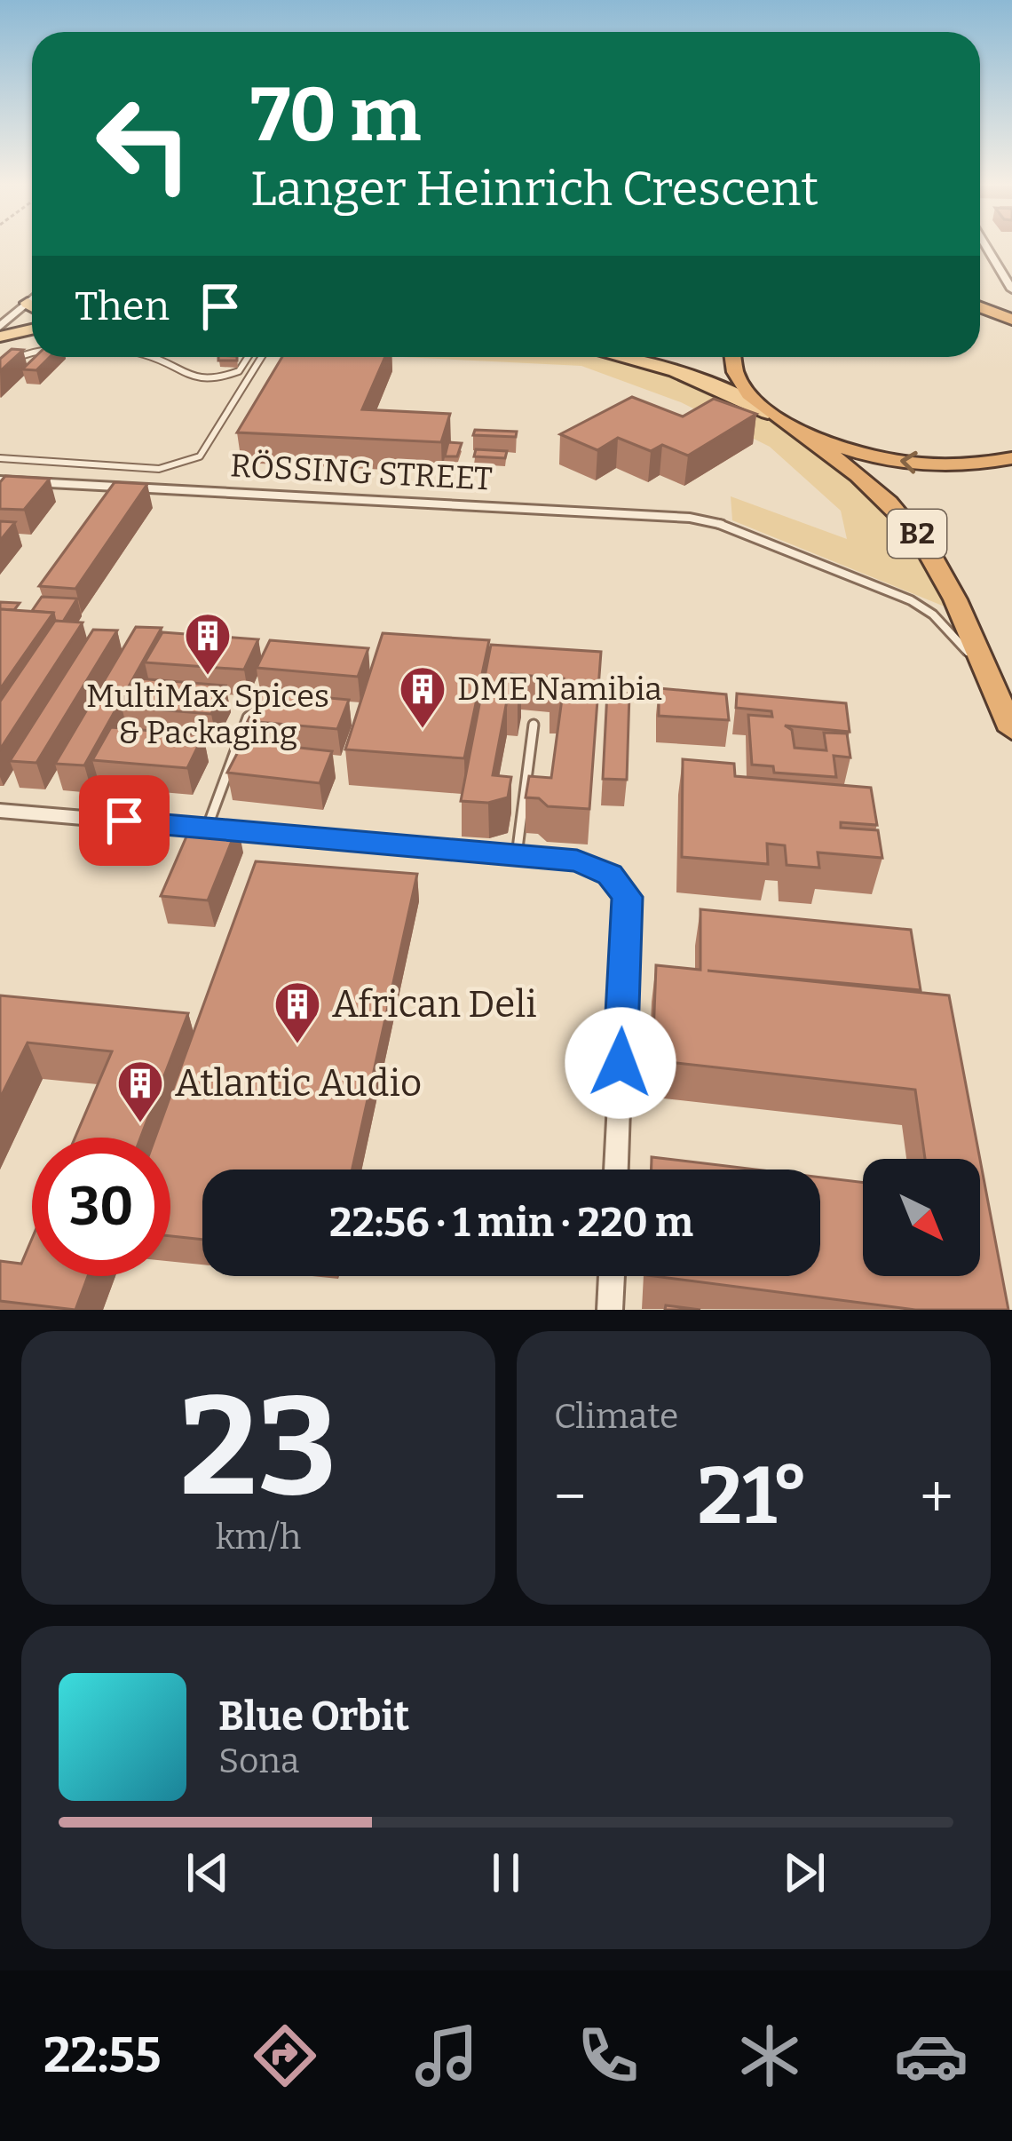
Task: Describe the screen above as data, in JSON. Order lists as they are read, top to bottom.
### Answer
{
  "streets": {
    "highway": ["B2"],
    "street": ["RÖSSING STREET"]
  },
  "places": {
    "building": [
      "MultiMax Spices & Packaging",
      "DME Namibia",
      "African Deli",
      "Atlantic Audio"
    ]
  },
  "north": "bottom right",
  "page": {
    "turn": ["70 m", "Langer Heinrich Crescent"],
    "then": "Then",
    "limit": "30",
    "trip": "22:56 · 1 min · 220 m",
    "tile": [
      ["23", "km/h"],
      "Climate"
    ],
    "heat": ["−", "21°", "+"],
    "song": ["Blue Orbit", "Sona"],
    "tabs": "22:55"
  }
}
